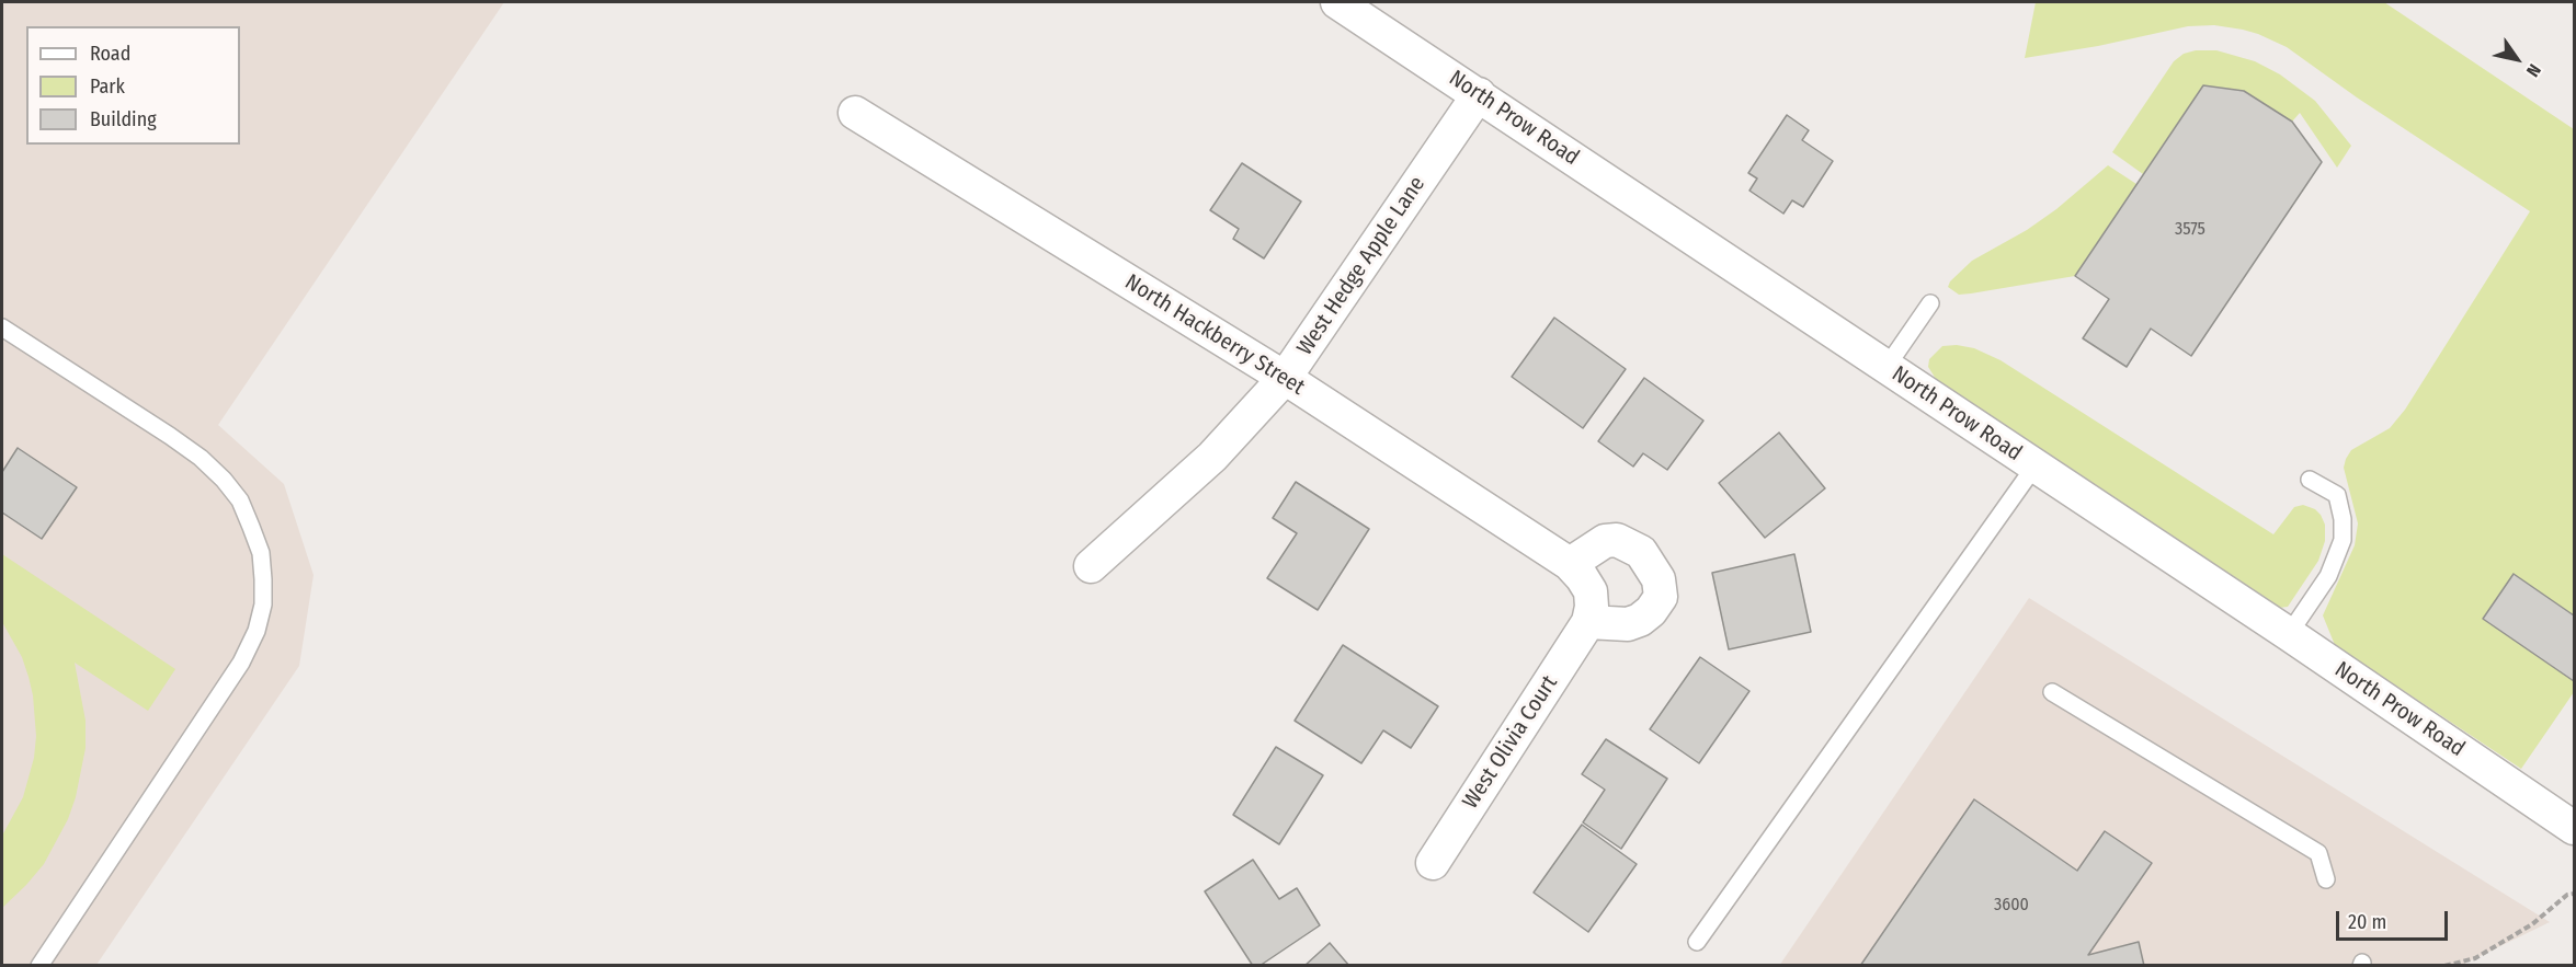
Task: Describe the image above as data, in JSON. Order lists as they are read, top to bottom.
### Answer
{
  "streets": {
    "street": [
      "North Prow Road",
      "West Hedge Apple Lane",
      "North Hackberry Street",
      "West Olivia Court"
    ]
  },
  "crossings": [
    ["North Prow Road", "West Hedge Apple Lane"],
    ["West Hedge Apple Lane", "North Hackberry Street"],
    ["North Hackberry Street", "West Olivia Court"]
  ],
  "house_numbers": ["3575", "3600"],
  "legend": ["Road", "Park", "Building"],
  "scale_bar": "20 m",
  "north": "bottom right"
}
